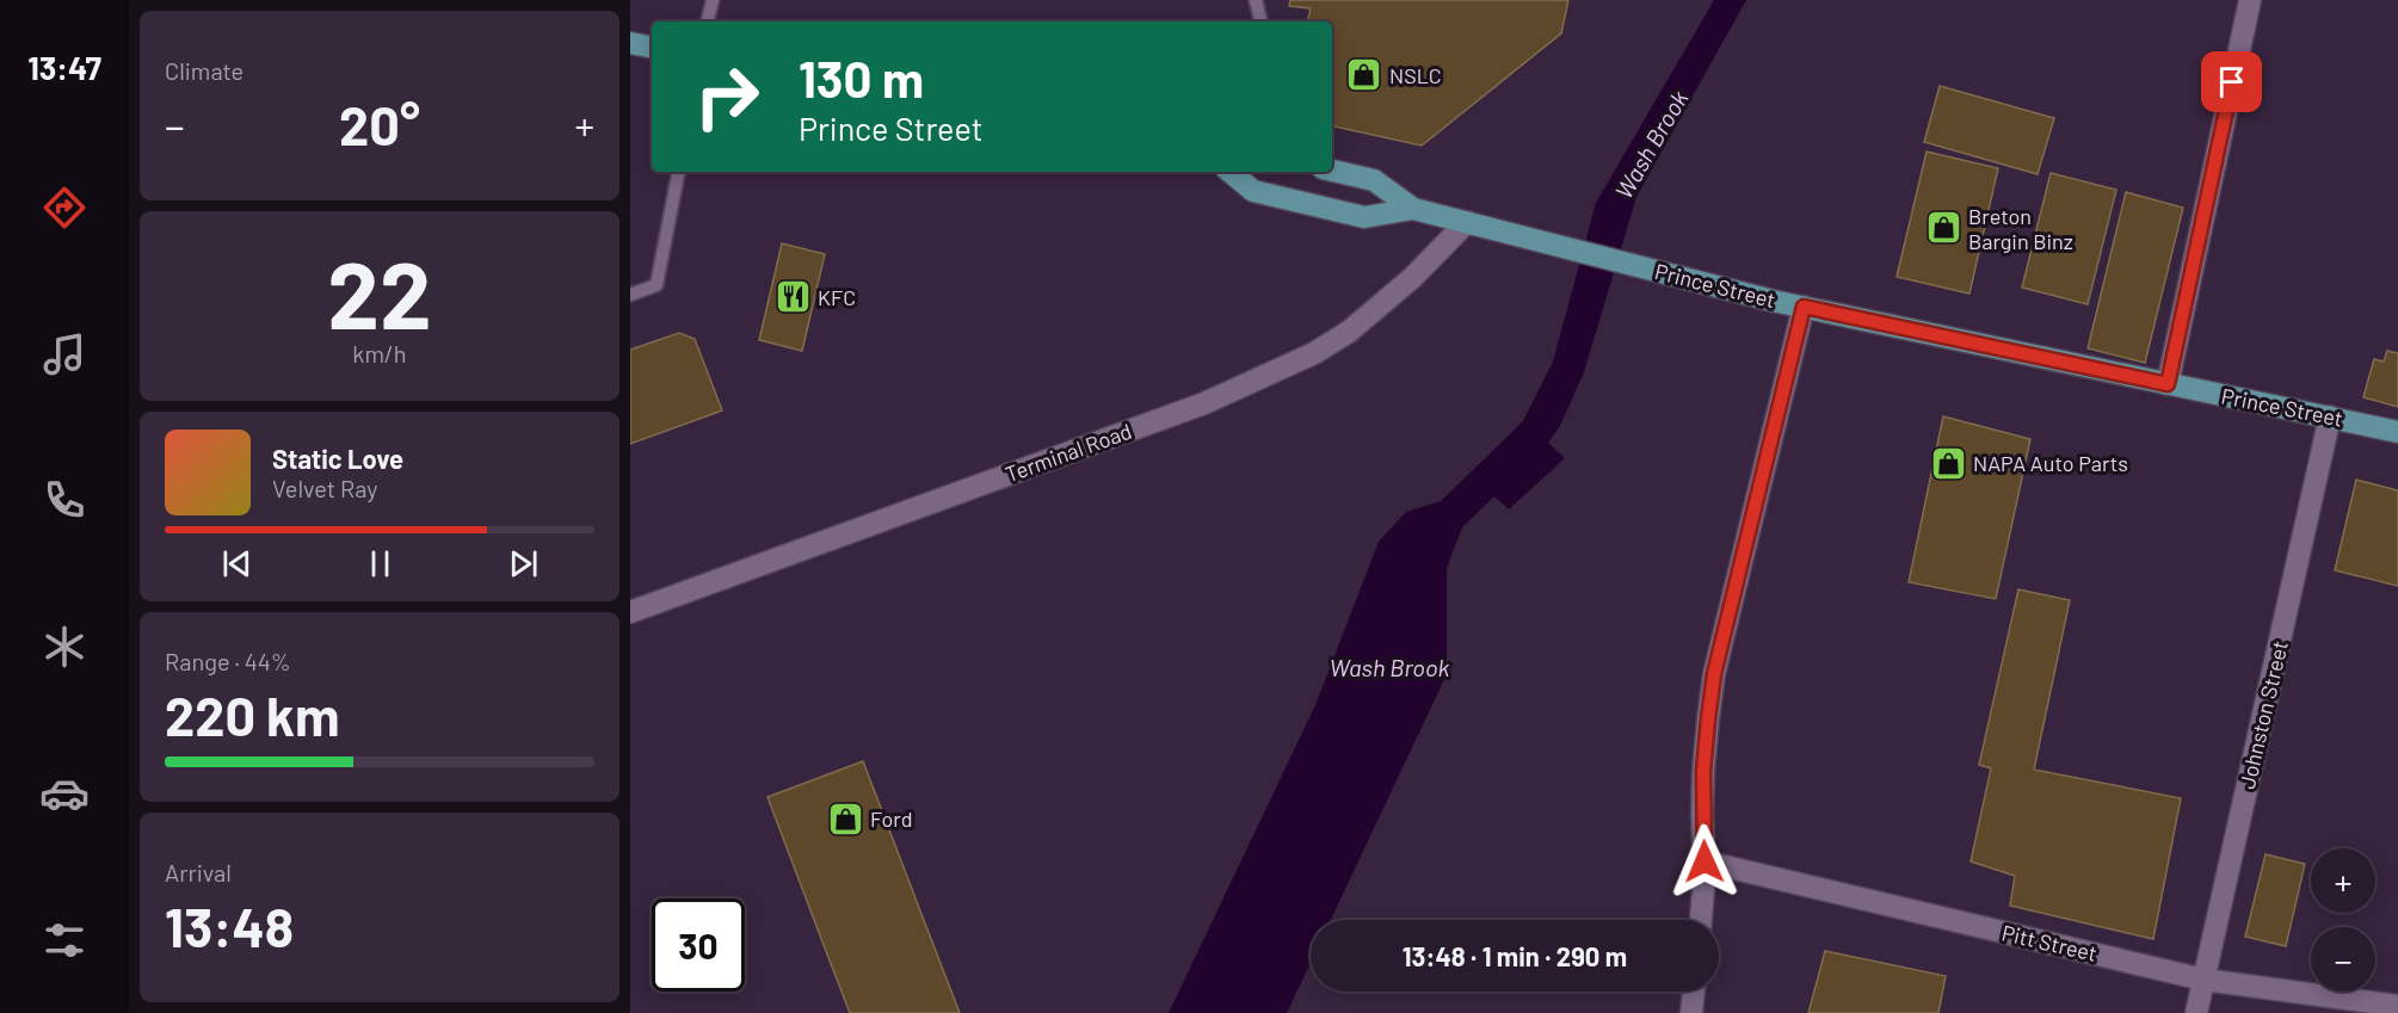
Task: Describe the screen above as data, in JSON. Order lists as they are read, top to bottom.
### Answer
{
  "streets": {
    "main road": ["Prince Street"],
    "street": ["Terminal Road", "Johnston Street", "Pitt Street"]
  },
  "crossings": [
    ["Prince Street", "Terminal Road"],
    ["Prince Street", "Johnston Street"],
    ["Johnston Street", "Pitt Street"]
  ],
  "water": ["Wash Brook"],
  "places": {
    "shop": [
      "NSLC",
      "Breton Bargin Binz",
      "NAPA Auto Parts",
      "Ford"
    ],
    "restaurant": ["KFC"]
  },
  "page": {
    "tabs": "13:47",
    "tile": [
      "Climate",
      ["22", "km/h"],
      ["Range · 44%", "220 km"],
      ["Arrival", "13:48"]
    ],
    "turn": ["130 m", "Prince Street"],
    "heat": ["−", "20°", "+"],
    "song": ["Static Love", "Velvet Ray"],
    "map_buttons": ["+", "−"],
    "limit": "30",
    "trip": "13:48 · 1 min · 290 m"
  }
}
